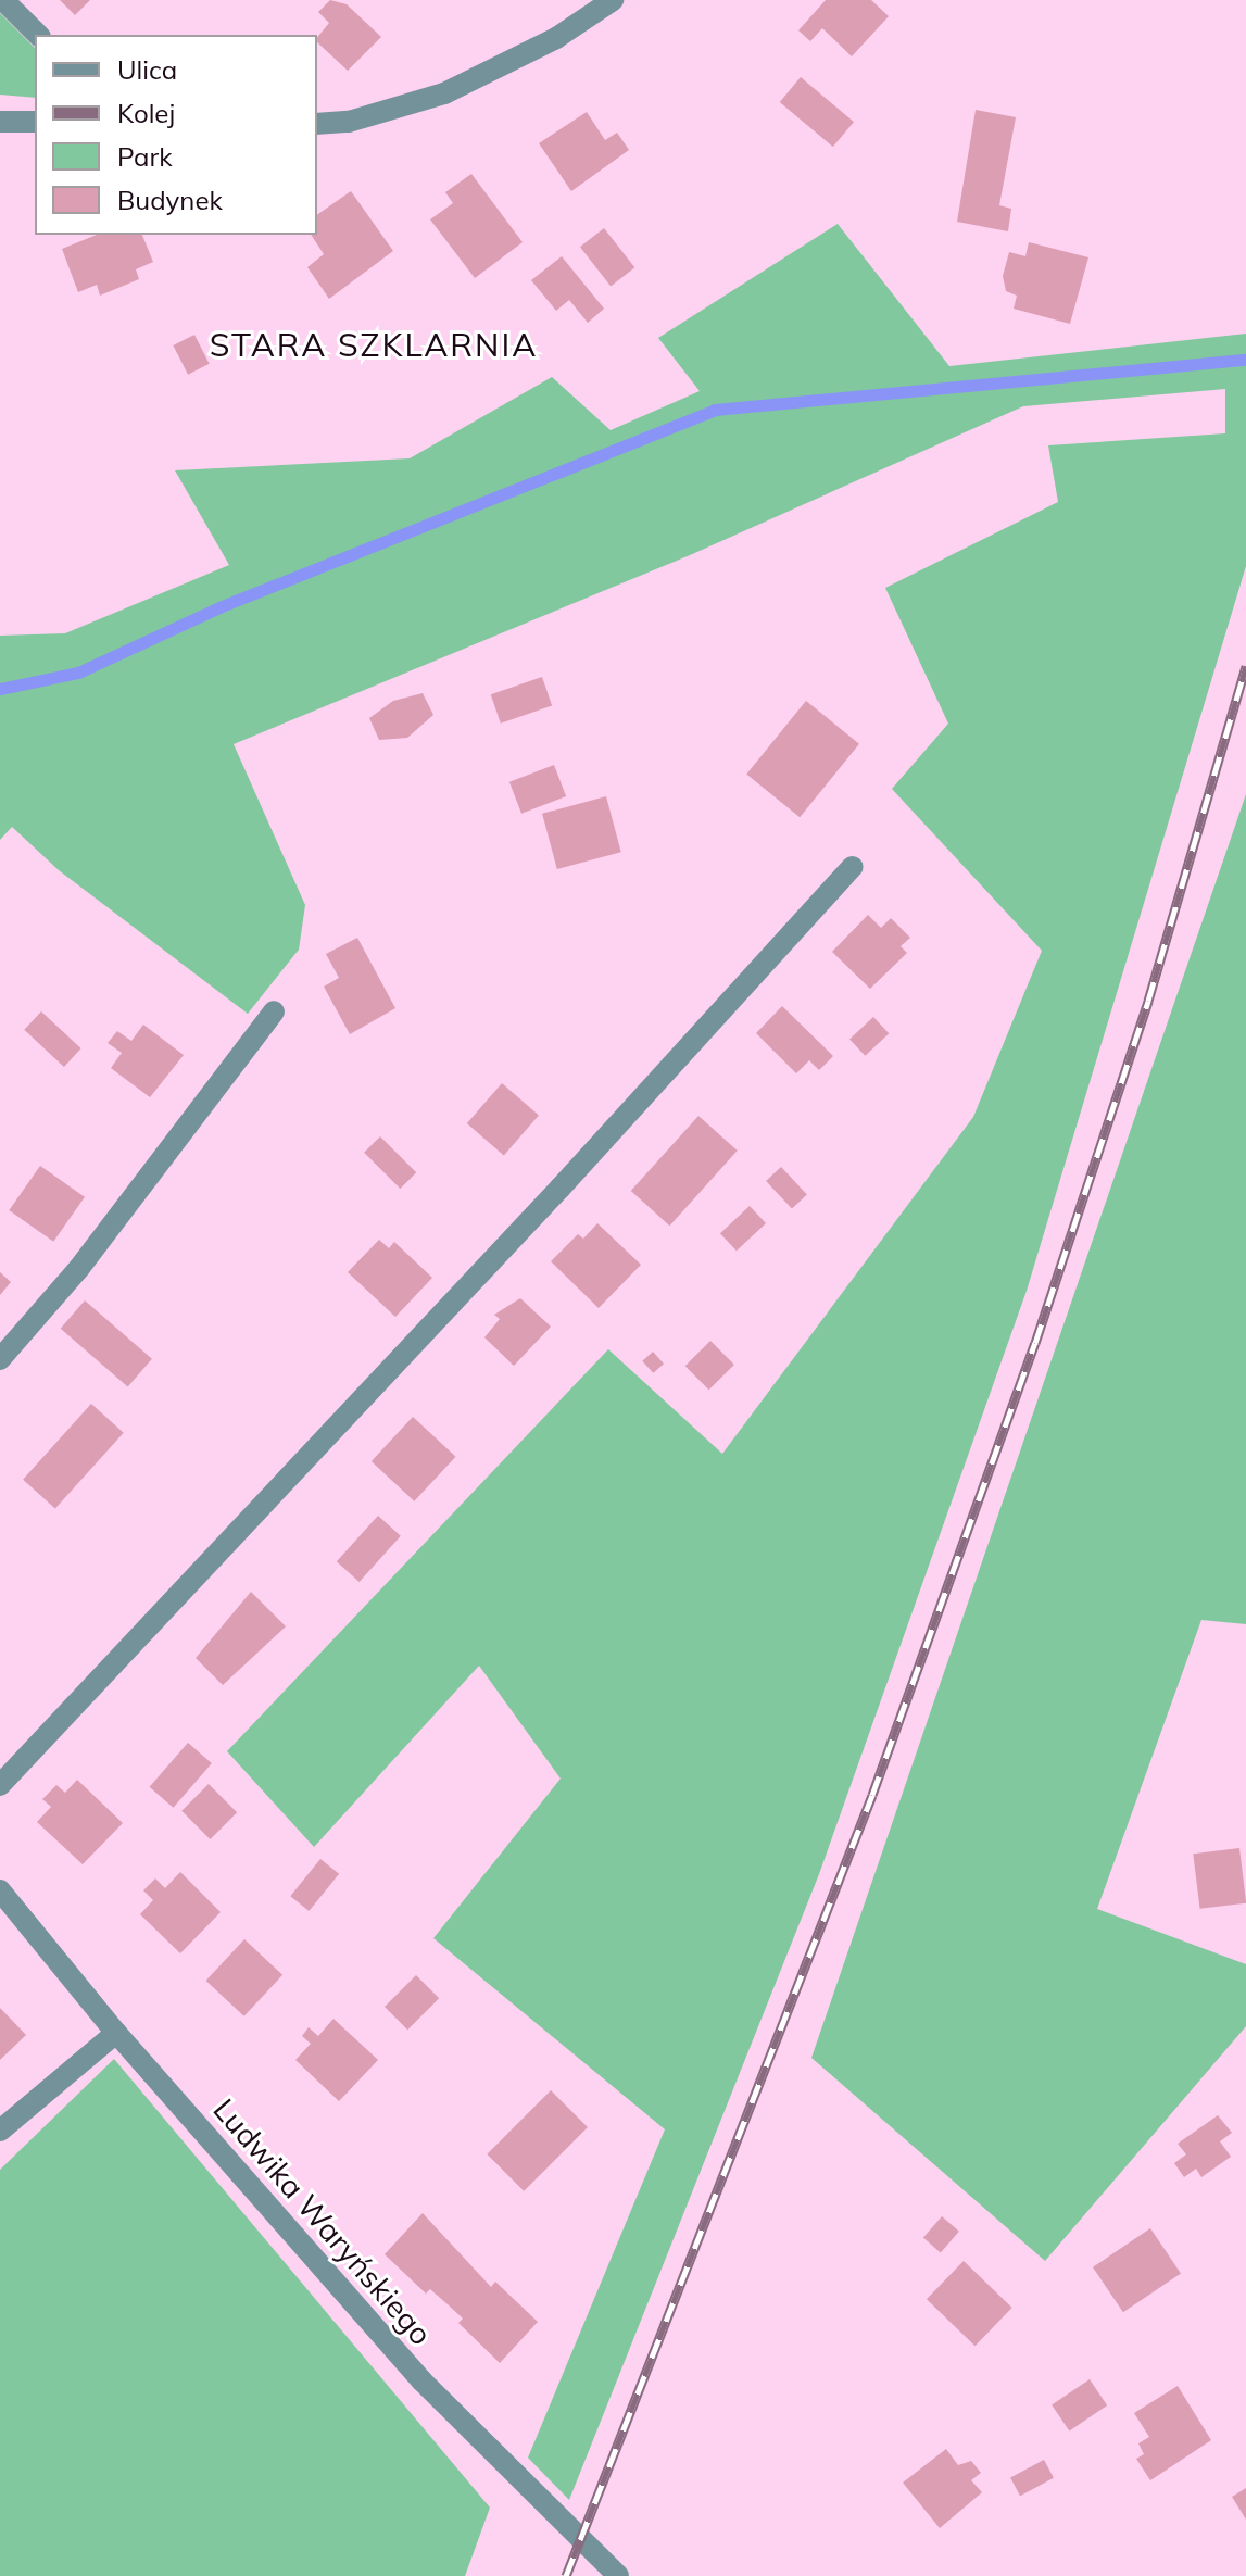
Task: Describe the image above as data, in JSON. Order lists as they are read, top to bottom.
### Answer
{
  "streets": {
    "street": ["Ludwika Waryńskiego"]
  },
  "districts": ["STARA SZKLARNIA"],
  "legend": [
    "Ulica",
    "Kolej",
    "Park",
    "Budynek"
  ]
}
